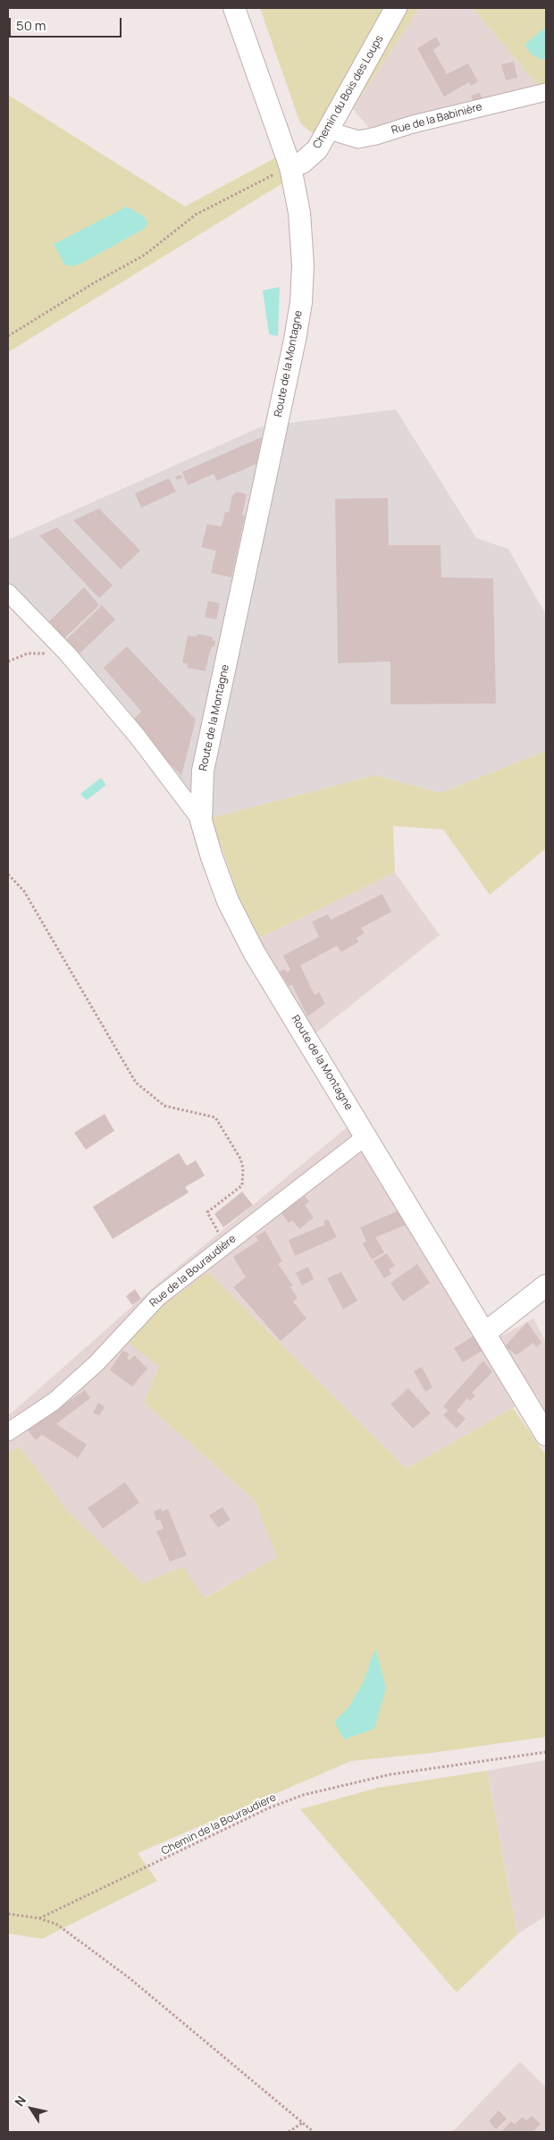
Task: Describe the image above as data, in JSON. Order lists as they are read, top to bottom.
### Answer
{
  "streets": {
    "street": [
      "Chemin du Bois des Loups",
      "Rue de la Babinière",
      "Route de la Montagne",
      "Rue de la Bouraudière"
    ],
    "path": ["Chemin de la Bouraudiere"]
  },
  "crossings": [
    ["Chemin du Bois des Loups", "Rue de la Babinière"],
    ["Chemin du Bois des Loups", "Route de la Montagne"],
    ["Route de la Montagne", "Rue de la Bouraudière"]
  ],
  "scale_bar": "50 m",
  "north": "top left"
}
